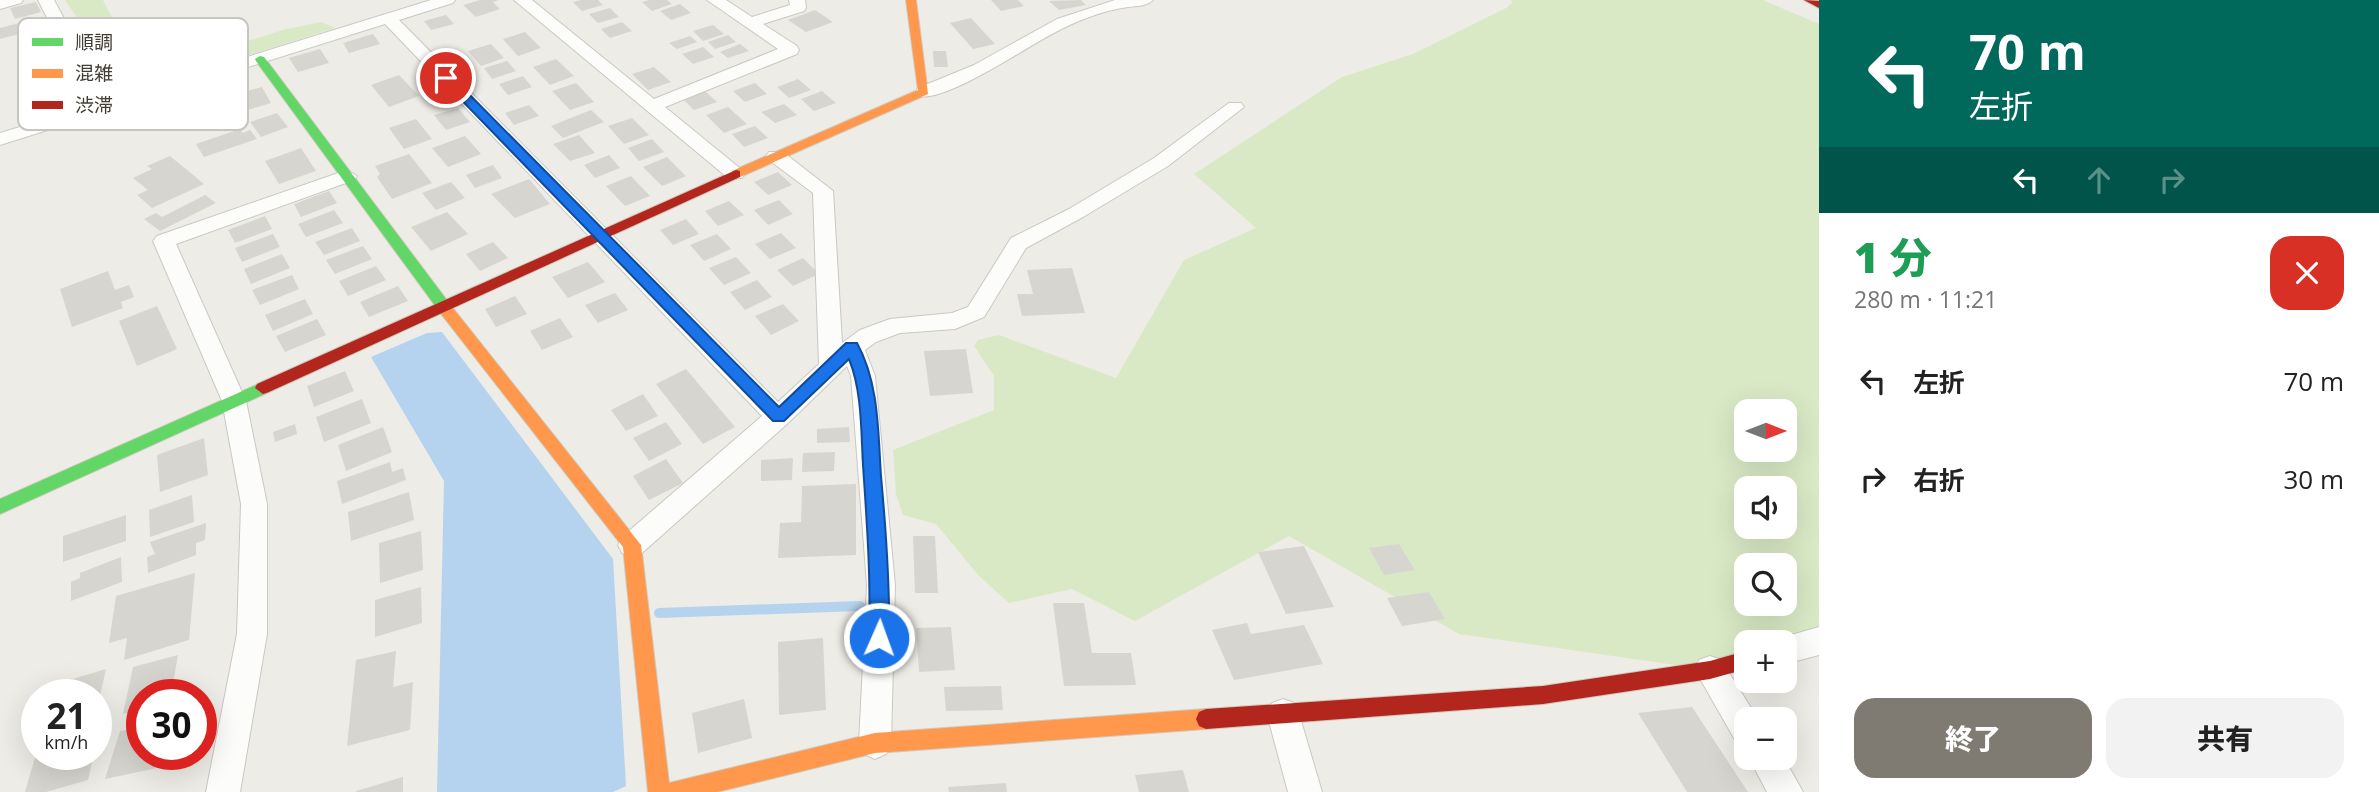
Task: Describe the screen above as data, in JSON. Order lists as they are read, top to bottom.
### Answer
{
  "legend": ["順調", "混雑", "渋滞"],
  "north": "right",
  "page": {
    "turn": ["70 m", "左折"],
    "heading": ["1 分", "280 m · 11:21"],
    "list": [
      {
        "name": "左折",
        "value": "70 m"
      },
      {
        "name": "右折",
        "value": "30 m"
      }
    ],
    "map_buttons": ["+", "−"],
    "speed": "21 km/h",
    "limit": "30",
    "buttons": ["終了", "共有"]
  }
}
